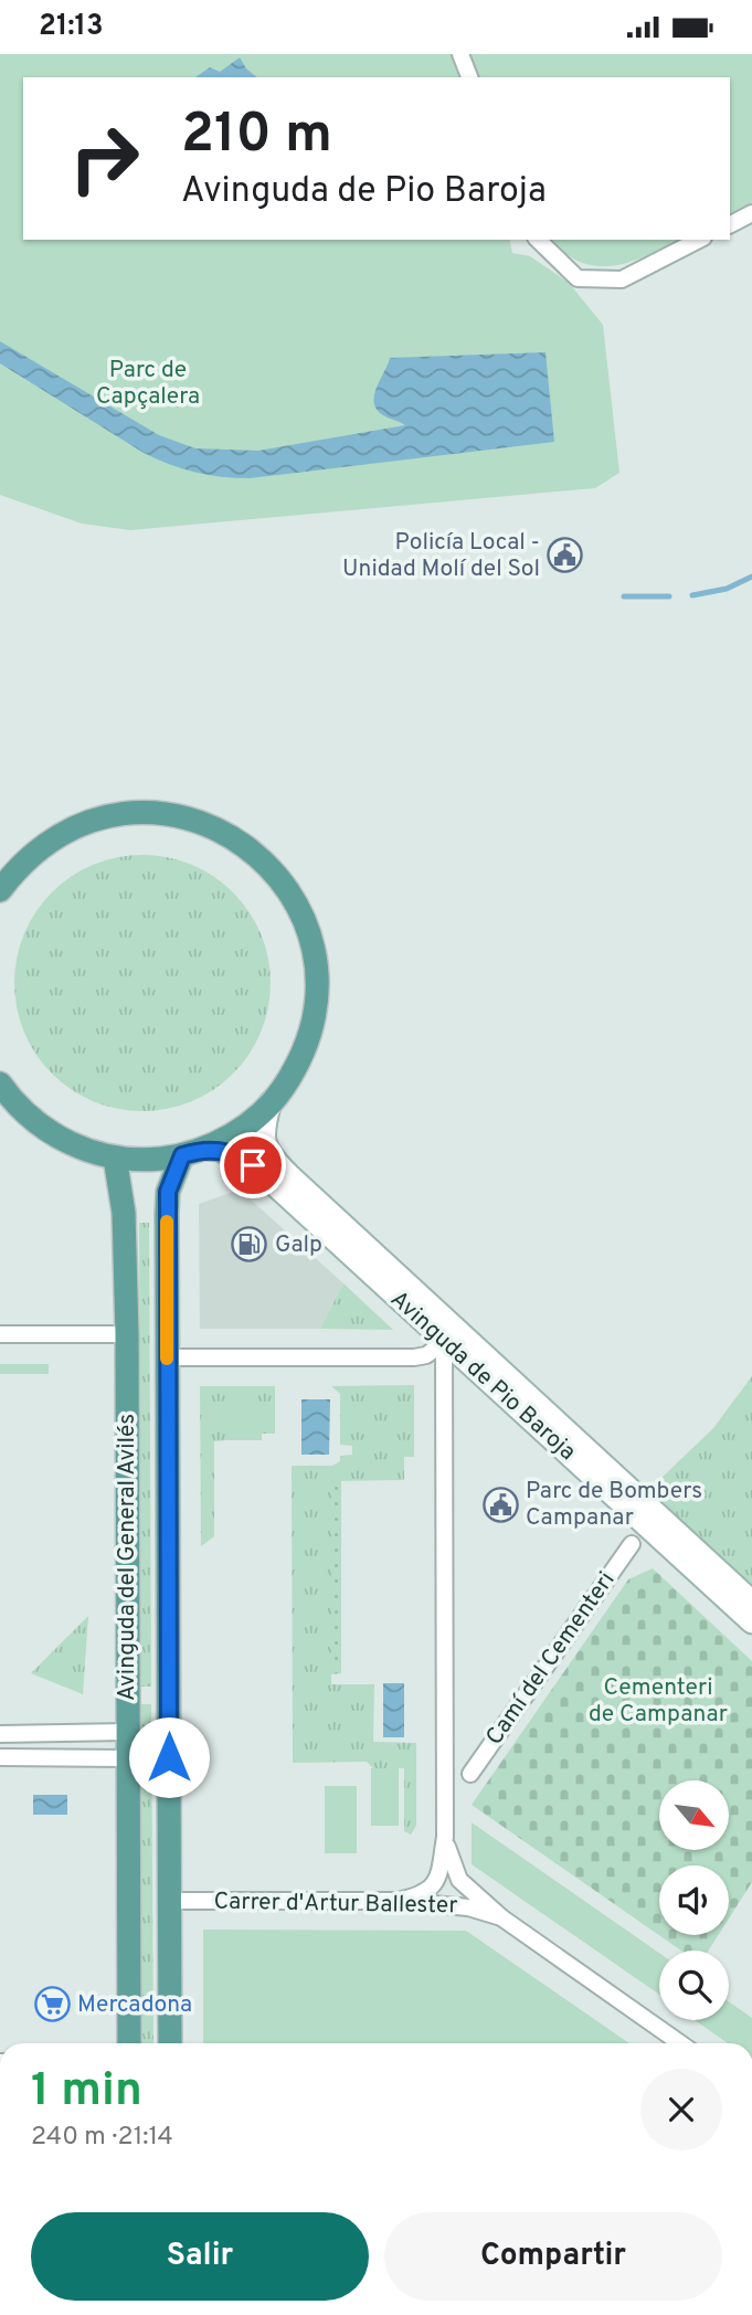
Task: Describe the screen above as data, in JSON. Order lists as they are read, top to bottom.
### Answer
{
  "streets": {
    "main road": ["Avinguda de Pio Baroja", "Avinguda del General Avilés"],
    "street": ["Camí del Cementeri", "Carrer d'Artur Ballester"]
  },
  "crossings": [
    ["Avinguda de Pio Baroja", "Avinguda del General Avilés"],
    ["Avinguda del General Avilés", "Carrer d'Artur Ballester"]
  ],
  "parks": ["Parc de Capçalera", "Cementeri de Campanar"],
  "places": {
    "public building": ["Policía Local - Unidad Molí del Sol", "Parc de Bombers Campanar"],
    "fuel station": ["Galp"],
    "supermarket": ["Mercadona"]
  },
  "north": "bottom right",
  "page": {
    "status": "21:13",
    "turn": ["210 m", "Avinguda de Pio Baroja"],
    "heading": ["1 min", "240 m · 21:14"],
    "buttons": ["Salir", "Compartir"]
  }
}
